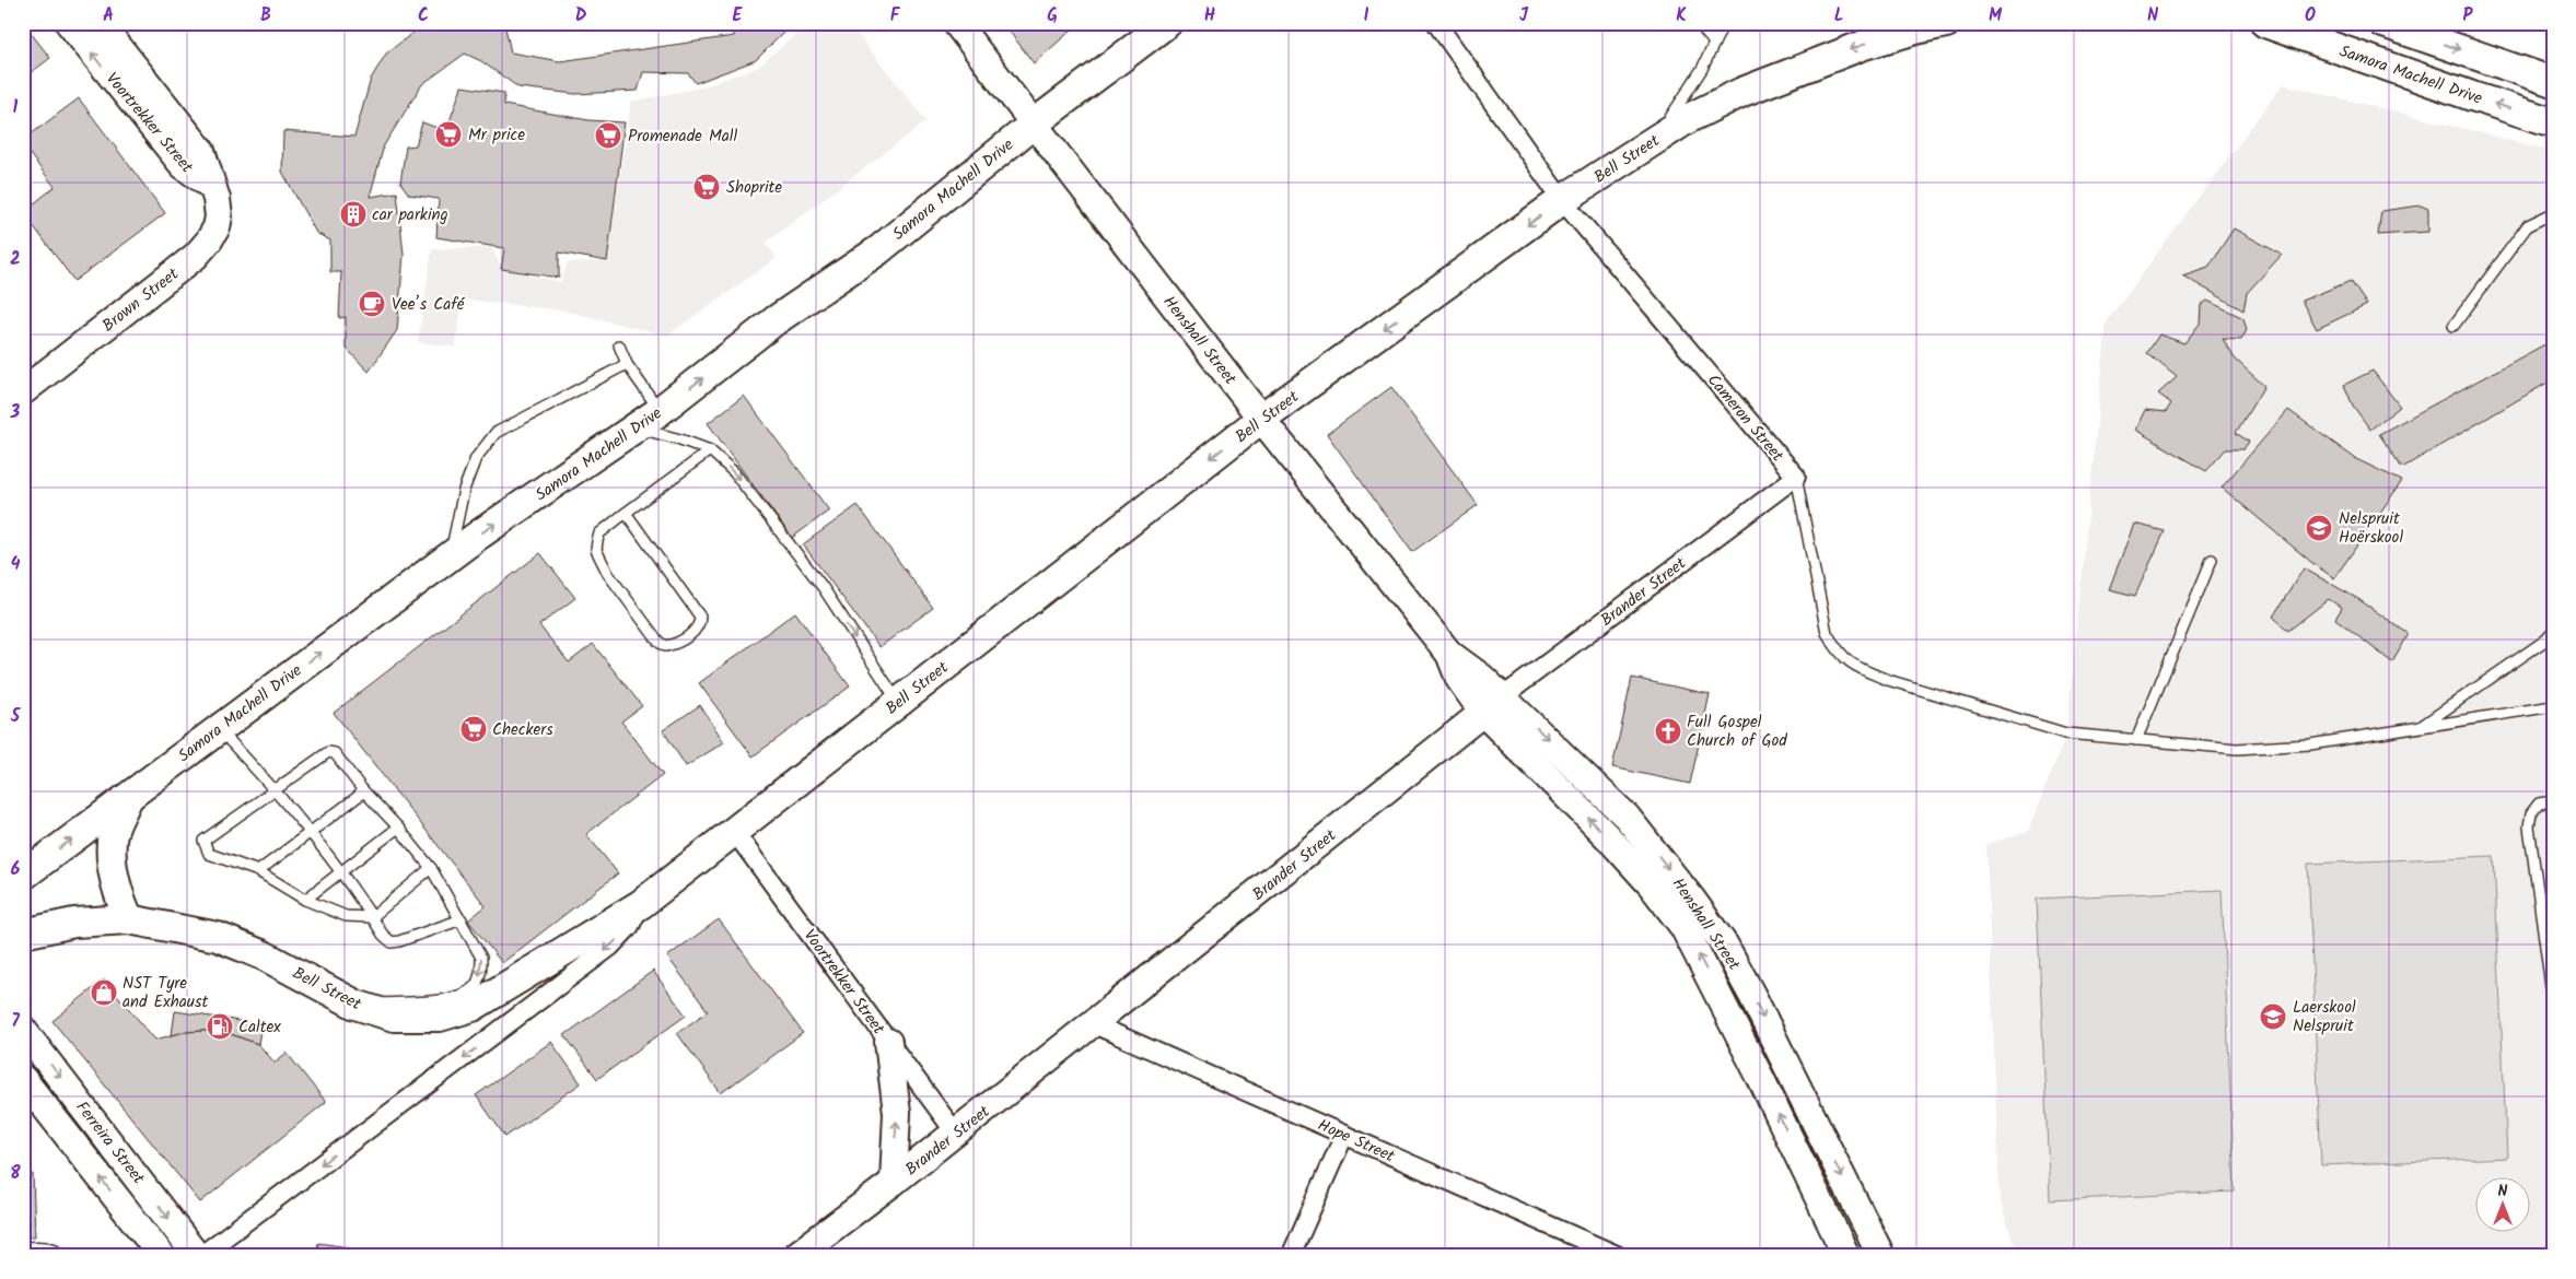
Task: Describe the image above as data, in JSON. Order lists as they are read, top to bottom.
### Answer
{
  "streets": {
    "main road": ["Samora Machell Drive", "Bell Street"],
    "street": [
      "Voortrekker Street",
      "Brown Street",
      "Henshall Street",
      "Cameron Street",
      "Brander Street",
      "Hope Street",
      "Ferreira Street"
    ]
  },
  "crossings": [
    ["Samora Machell Drive", "Henshall Street"],
    ["Voortrekker Street", "Bell Street"],
    ["Voortrekker Street", "Brown Street"],
    ["Voortrekker Street", "Brander Street"],
    ["Bell Street", "Henshall Street"],
    ["Bell Street", "Cameron Street"],
    ["Bell Street", "Ferreira Street"],
    ["Henshall Street", "Brander Street"],
    ["Cameron Street", "Brander Street"],
    ["Brander Street", "Hope Street"]
  ],
  "one_way": ["Bell Street"],
  "places": {
    "supermarket": [
      "Mr price",
      "Promenade Mall",
      "Shoprite",
      "Checkers"
    ],
    "building": ["car parking"],
    "cafe": ["Vee’s Café"],
    "school or university": ["Nelspruit Hoërskool", "Laerskool Nelspruit"],
    "church": ["Full Gospel Church of God"],
    "shop": ["NST Tyre and Exhaust"],
    "fuel station": ["Caltex"]
  },
  "north": "top",
  "grid": {
    "columns": [
      "A",
      "B",
      "C",
      "D",
      "E",
      "F",
      "G",
      "H",
      "I",
      "J",
      "K",
      "L",
      "M",
      "N",
      "O",
      "P"
    ],
    "rows": [
      "1",
      "2",
      "3",
      "4",
      "5",
      "6",
      "7",
      "8"
    ]
  }
}
